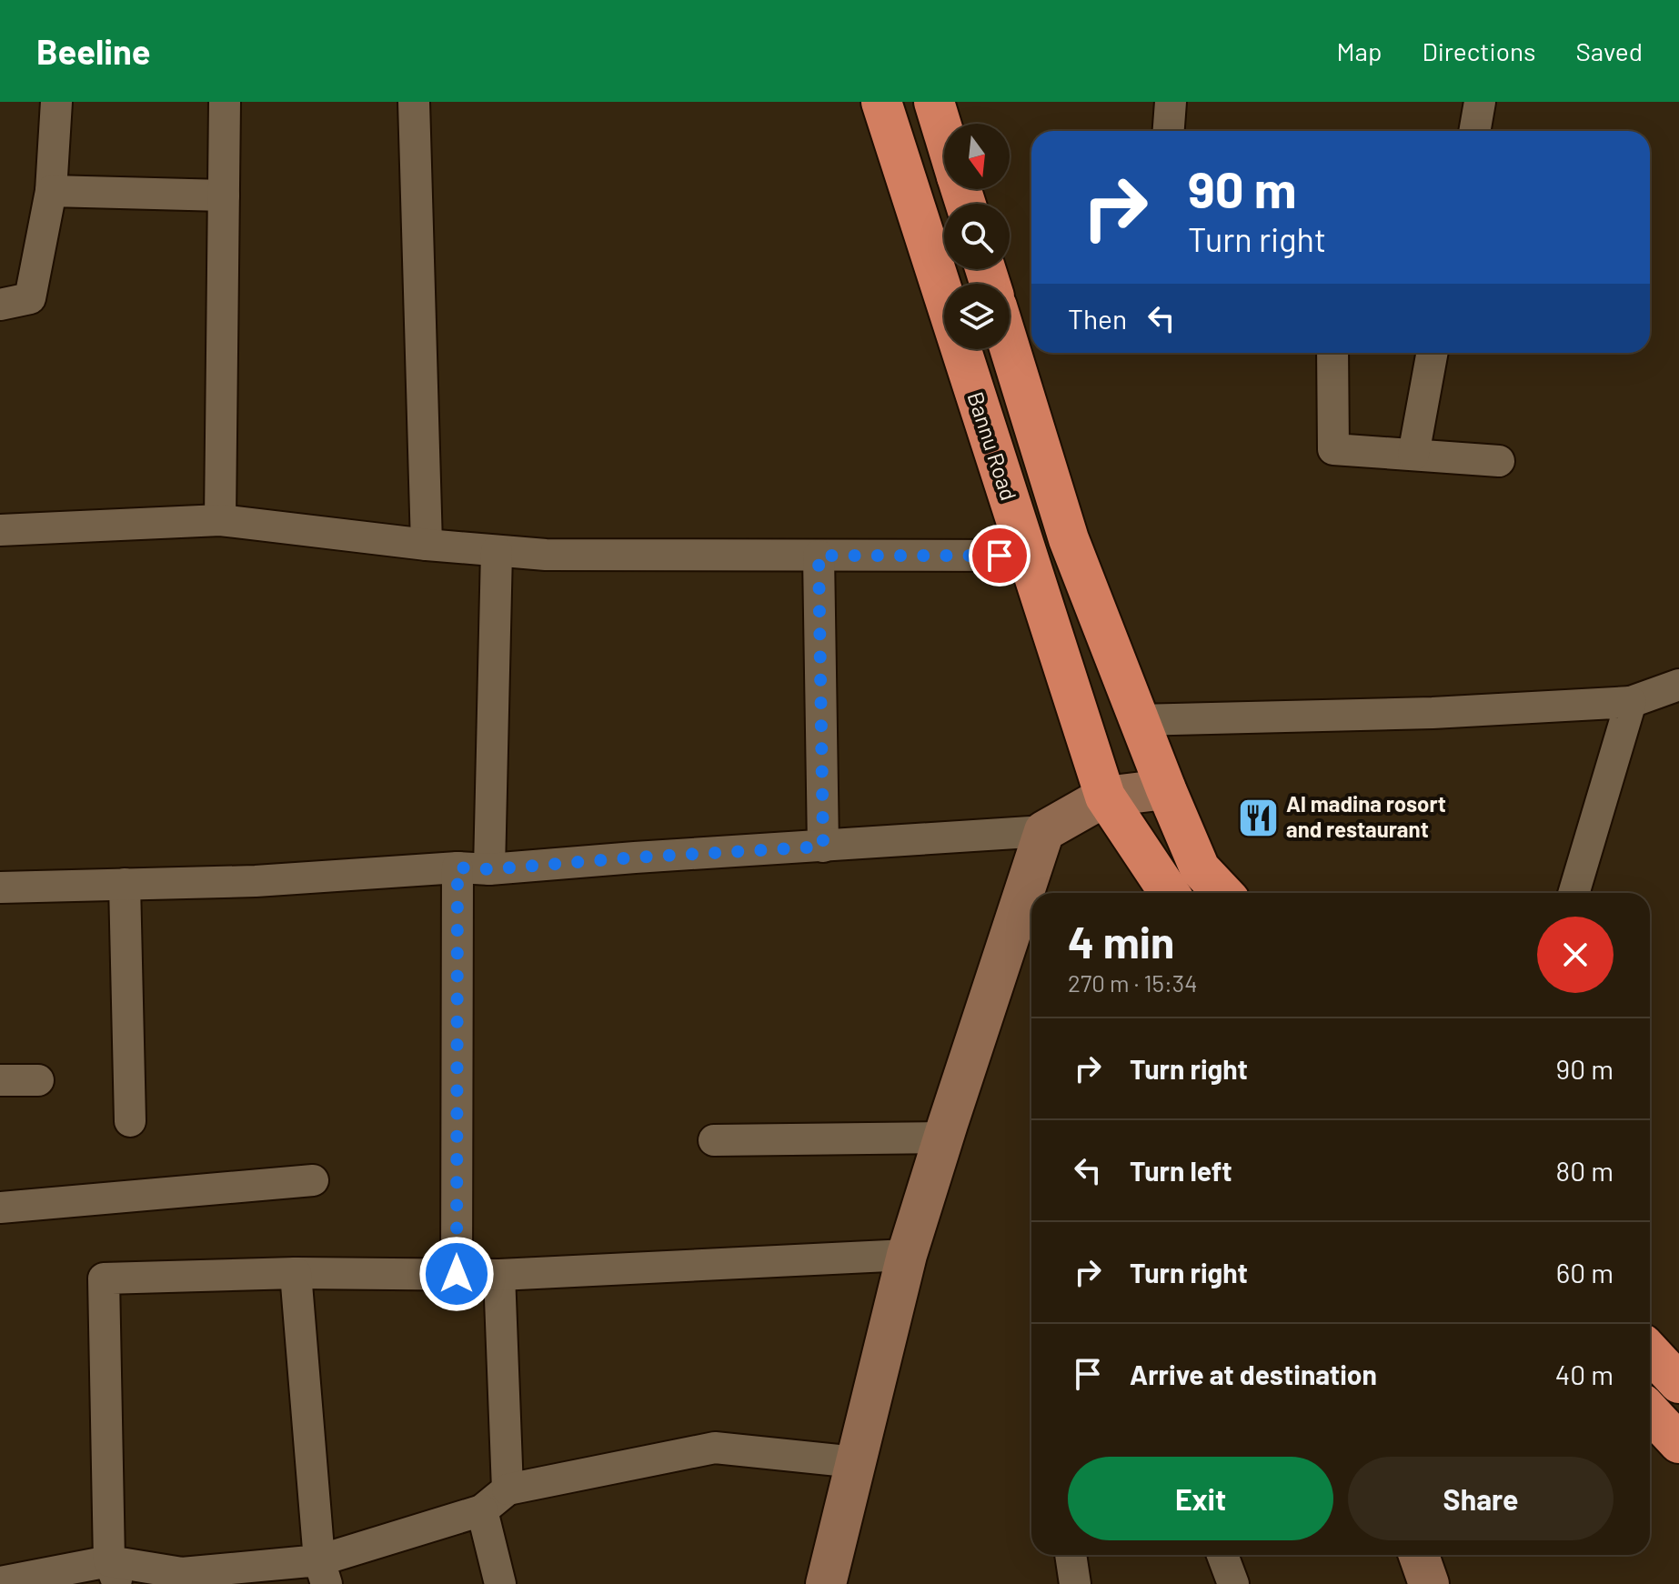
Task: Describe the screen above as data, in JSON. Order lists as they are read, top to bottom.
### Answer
{
  "streets": {
    "highway": ["Bannu Road"]
  },
  "places": {
    "restaurant": ["Al madina rosort and restaurant"]
  },
  "north": "bottom",
  "page": {
    "header": "Beeline",
    "nav": ["Map", "Directions", "Saved"],
    "turn": ["90 m", "Turn right"],
    "then": "Then",
    "heading": ["4 min", "270 m · 15:34"],
    "list": [
      {
        "name": "Turn right",
        "value": "90 m"
      },
      {
        "name": "Turn left",
        "value": "80 m"
      },
      {
        "name": "Turn right",
        "value": "60 m"
      },
      {
        "name": "Arrive at destination",
        "value": "40 m"
      }
    ],
    "buttons": ["Exit", "Share"]
  }
}
